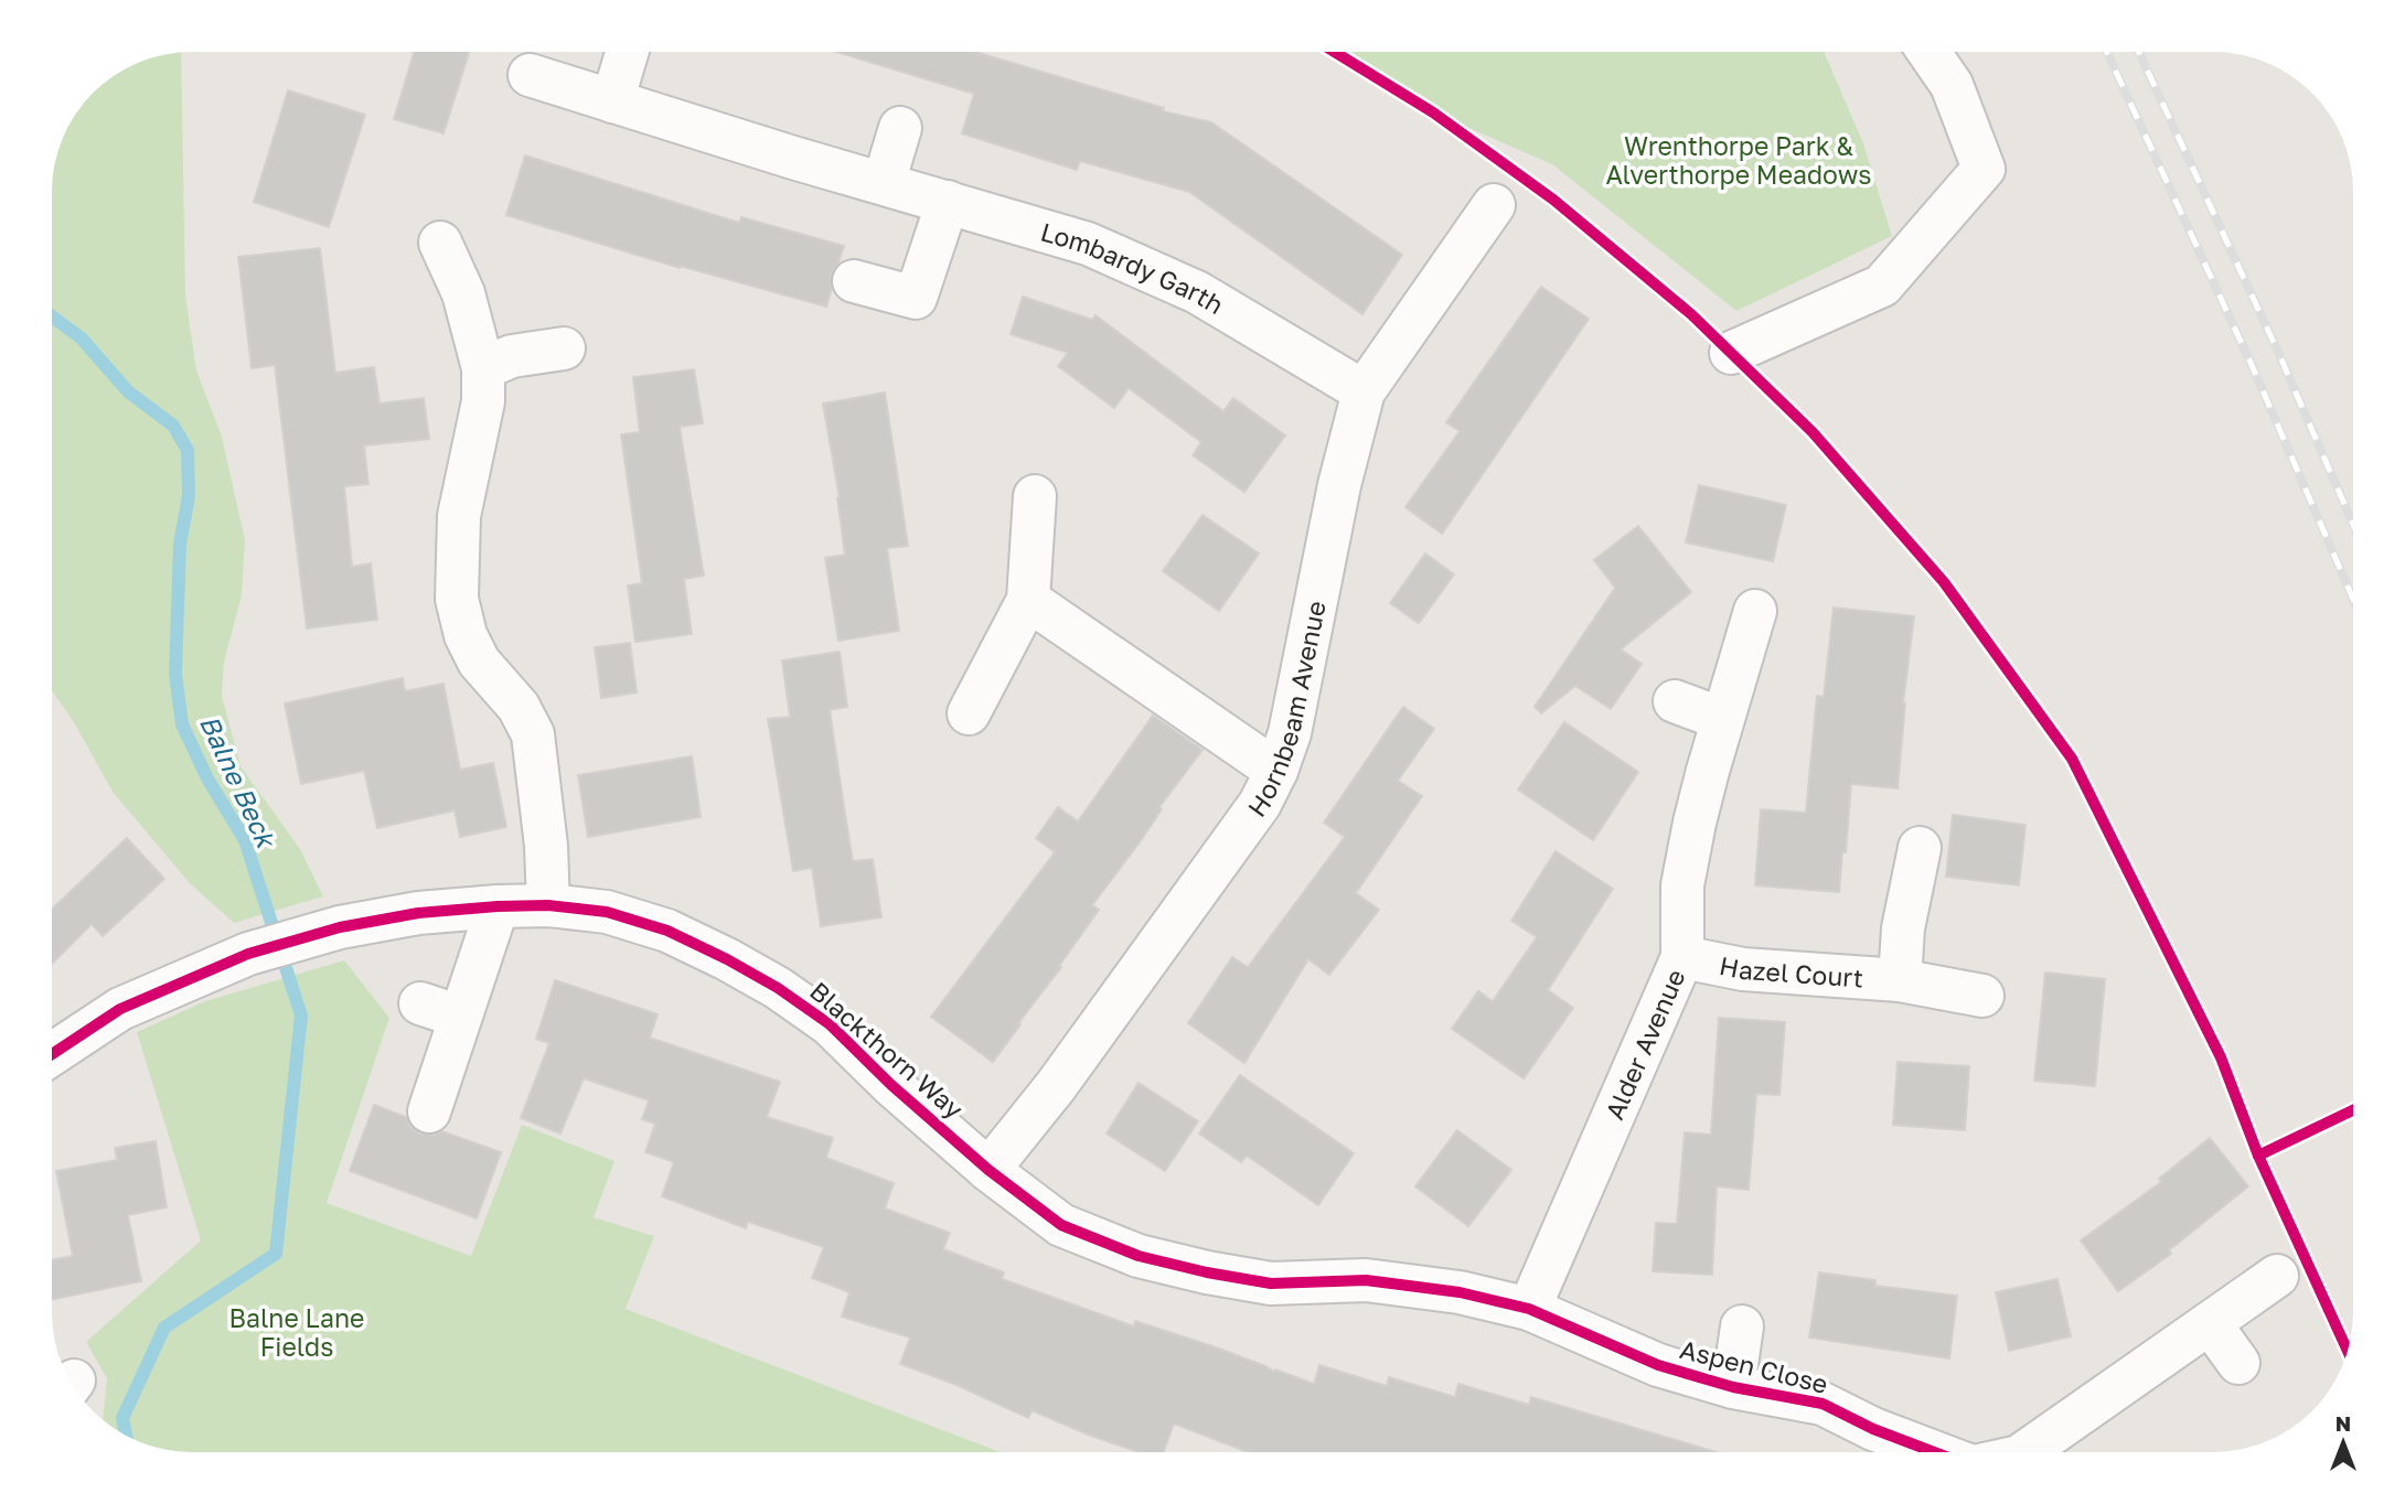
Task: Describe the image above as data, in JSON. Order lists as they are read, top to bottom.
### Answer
{
  "streets": {
    "street": [
      "Lombardy Garth",
      "Hornbeam Avenue",
      "Hazel Court",
      "Alder Avenue",
      "Blackthorn Way",
      "Aspen Close"
    ]
  },
  "crossings": [
    ["Lombardy Garth", "Hornbeam Avenue"],
    ["Hornbeam Avenue", "Blackthorn Way"],
    ["Hazel Court", "Alder Avenue"],
    ["Alder Avenue", "Blackthorn Way"],
    ["Alder Avenue", "Aspen Close"],
    ["Blackthorn Way", "Aspen Close"]
  ],
  "water": ["Balne Beck"],
  "parks": ["Wrenthorpe Park & Alverthorpe Meadows", "Balne Lane Fields"],
  "north": "top"
}
